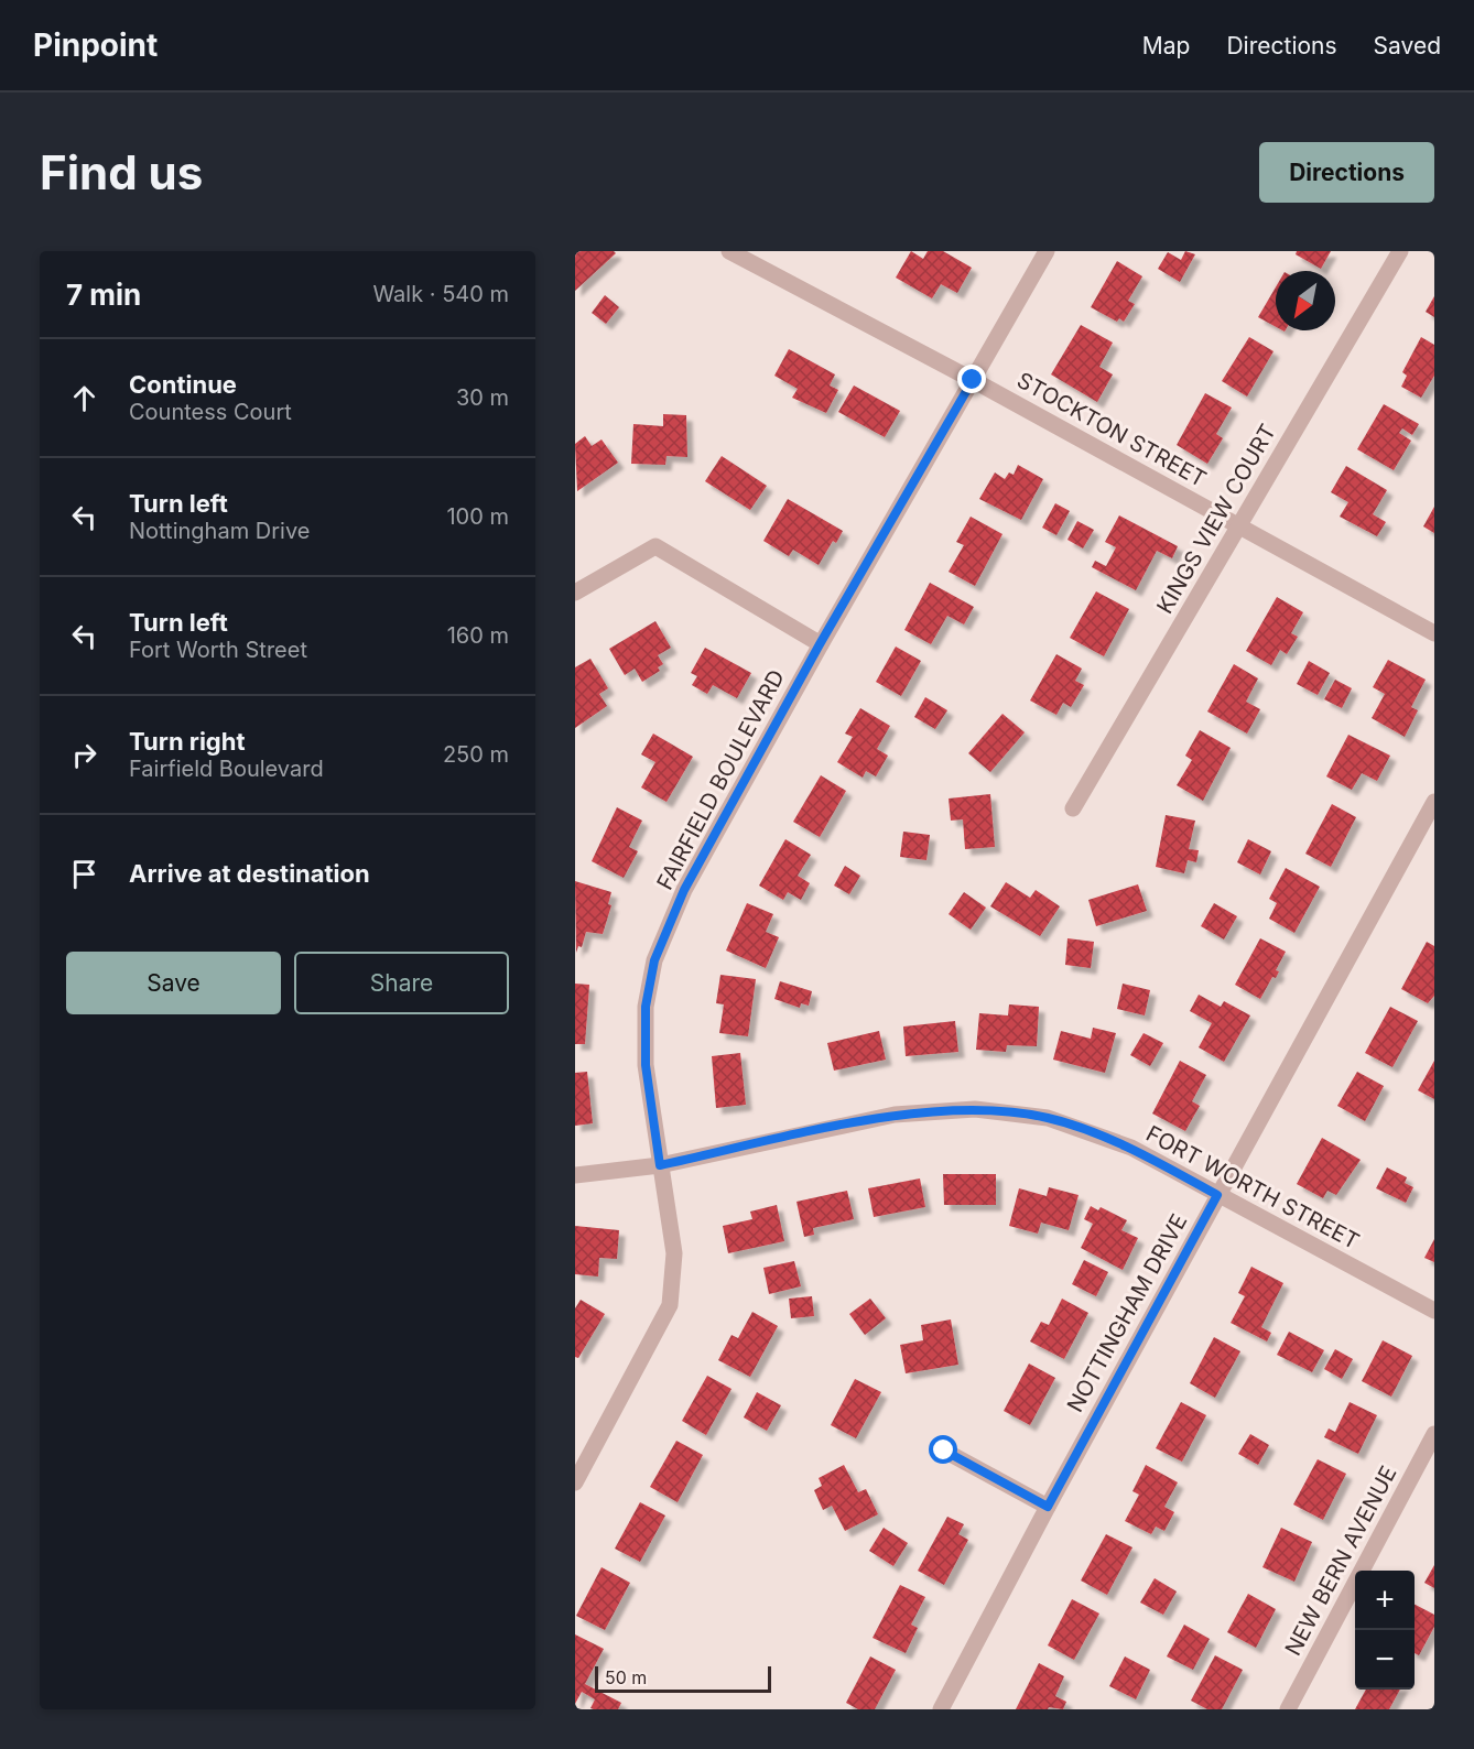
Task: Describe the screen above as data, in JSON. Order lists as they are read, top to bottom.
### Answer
{
  "streets": {
    "street": [
      "STOCKTON STREET",
      "KINGS VIEW COURT",
      "FAIRFIELD BOULEVARD",
      "FORT WORTH STREET",
      "NOTTINGHAM DRIVE",
      "NEW BERN AVENUE"
    ]
  },
  "crossings": [
    ["STOCKTON STREET", "KINGS VIEW COURT"],
    ["STOCKTON STREET", "FAIRFIELD BOULEVARD"],
    ["FAIRFIELD BOULEVARD", "FORT WORTH STREET"],
    ["FORT WORTH STREET", "NOTTINGHAM DRIVE"]
  ],
  "scale_bar": "50 m",
  "north": "bottom left",
  "page": {
    "header": "Pinpoint",
    "nav": ["Map", "Directions", "Saved"],
    "buttons": [
      "Directions",
      ["Save", "Share"]
    ],
    "title": "Find us",
    "heading": ["7 min", "Walk · 540 m"],
    "list": [
      ["Continue", "Countess Court", "30 m"],
      ["Turn left", "Nottingham Drive", "100 m"],
      ["Turn left", "Fort Worth Street", "160 m"],
      ["Turn right", "Fairfield Boulevard", "250 m"],
      "Arrive at destination"
    ],
    "map_buttons": ["+", "−"],
    "scale": "50 m"
  }
}
